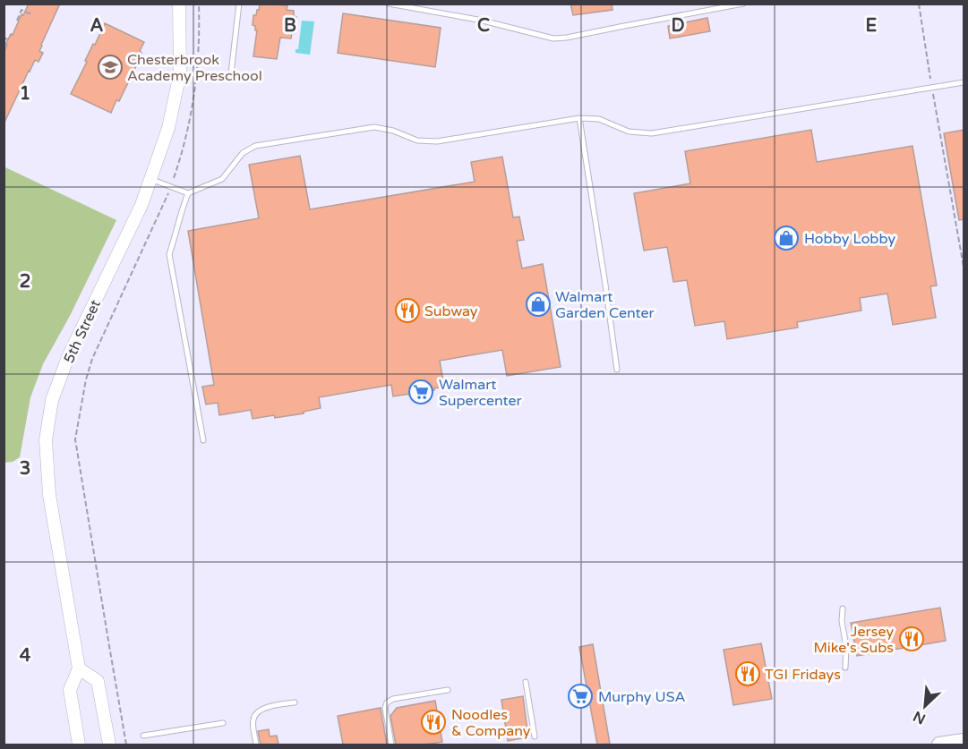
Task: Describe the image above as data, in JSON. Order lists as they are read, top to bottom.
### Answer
{
  "streets": {
    "street": ["5th Street"]
  },
  "places": {
    "school or university": ["Chesterbrook Academy Preschool"],
    "shop": ["Hobby Lobby", "Walmart Garden Center"],
    "restaurant": [
      "Subway",
      "Jersey Mike's Subs",
      "TGI Fridays",
      "Noodles & Company"
    ],
    "supermarket": ["Walmart Supercenter", "Murphy USA"]
  },
  "north": "bottom left",
  "grid": {
    "columns": [
      "A",
      "B",
      "C",
      "D",
      "E"
    ],
    "rows": [
      "1",
      "2",
      "3",
      "4"
    ]
  }
}
